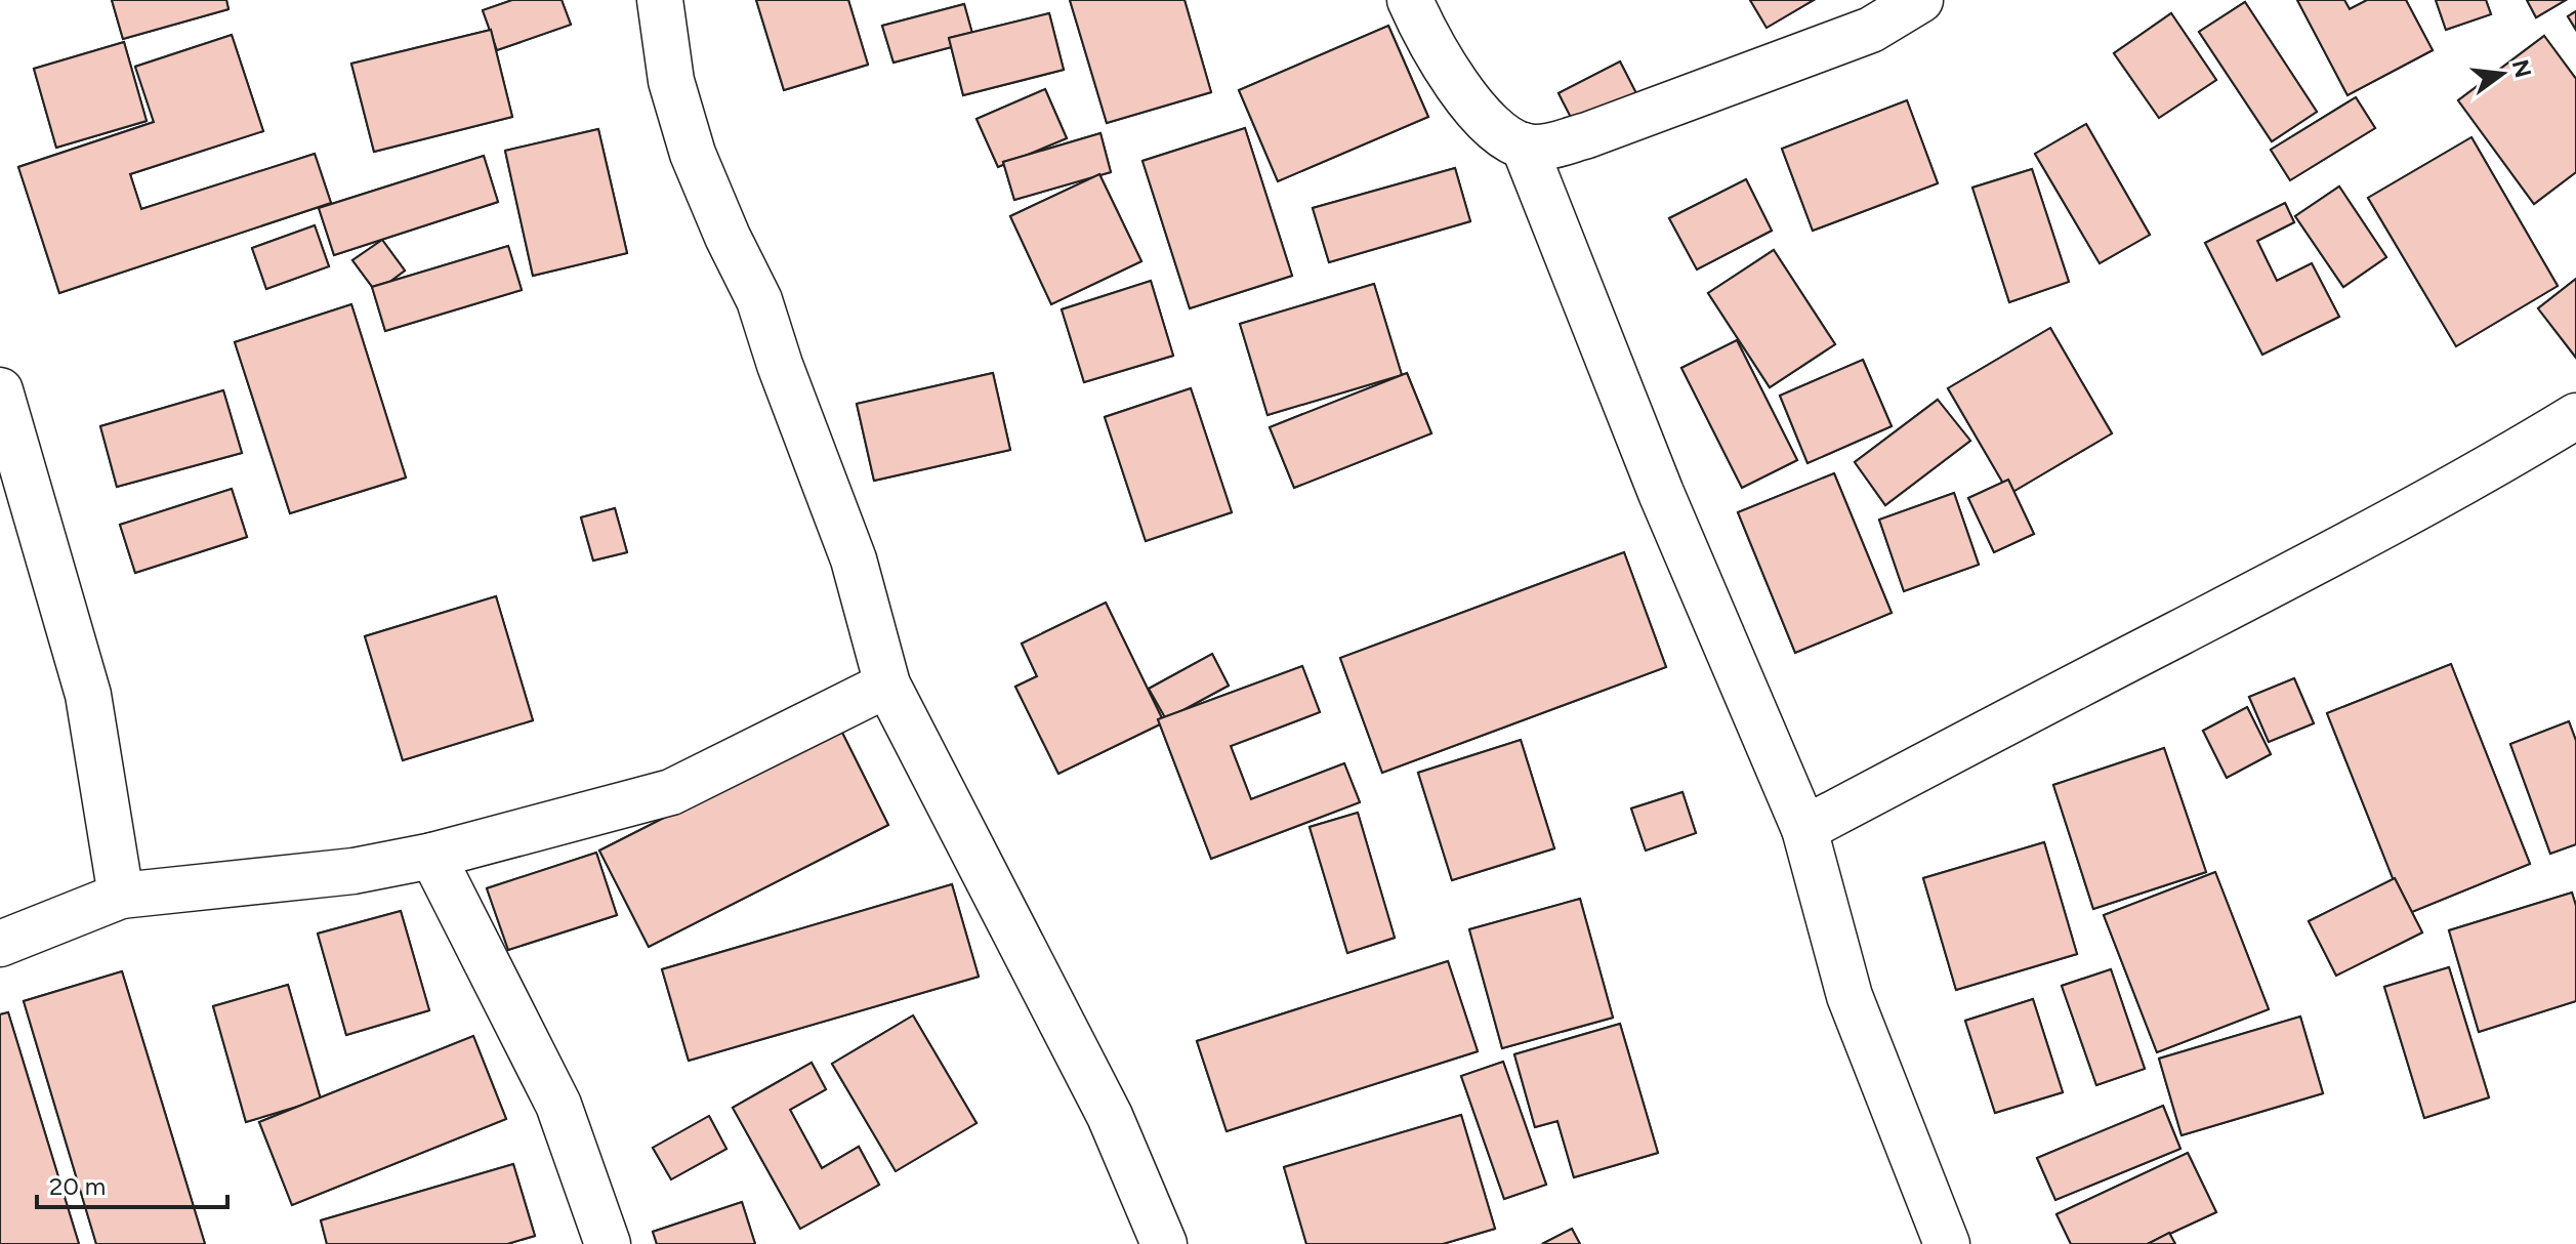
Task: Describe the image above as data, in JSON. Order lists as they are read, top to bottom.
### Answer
{
  "scale_bar": "20 m",
  "north": "right"
}
